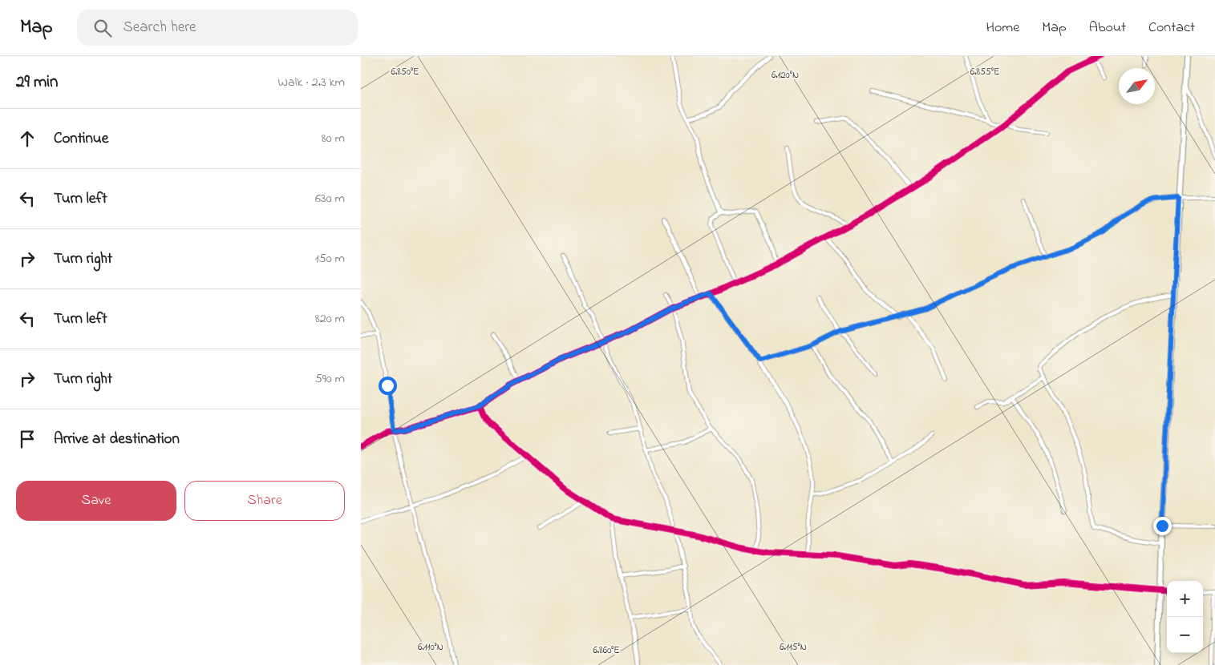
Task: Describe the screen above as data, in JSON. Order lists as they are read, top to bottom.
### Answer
{
  "north": "top right",
  "page": {
    "header": "Map",
    "search": "Search here",
    "nav": [
      "Home",
      "Map",
      "About",
      "Contact"
    ],
    "heading": ["29 min", "Walk · 2.3 km"],
    "list": [
      ["Continue", "80 m"],
      ["Turn left", "630 m"],
      ["Turn right", "150 m"],
      ["Turn left", "820 m"],
      ["Turn right", "590 m"],
      "Arrive at destination"
    ],
    "buttons": ["Save", "Share"],
    "map_buttons": ["+", "−"]
  },
  "coordinates": [
    "6.850°E",
    "6.855°E",
    "6.120°N",
    "6.110°N",
    "6.115°N",
    "6.860°E"
  ]
}
